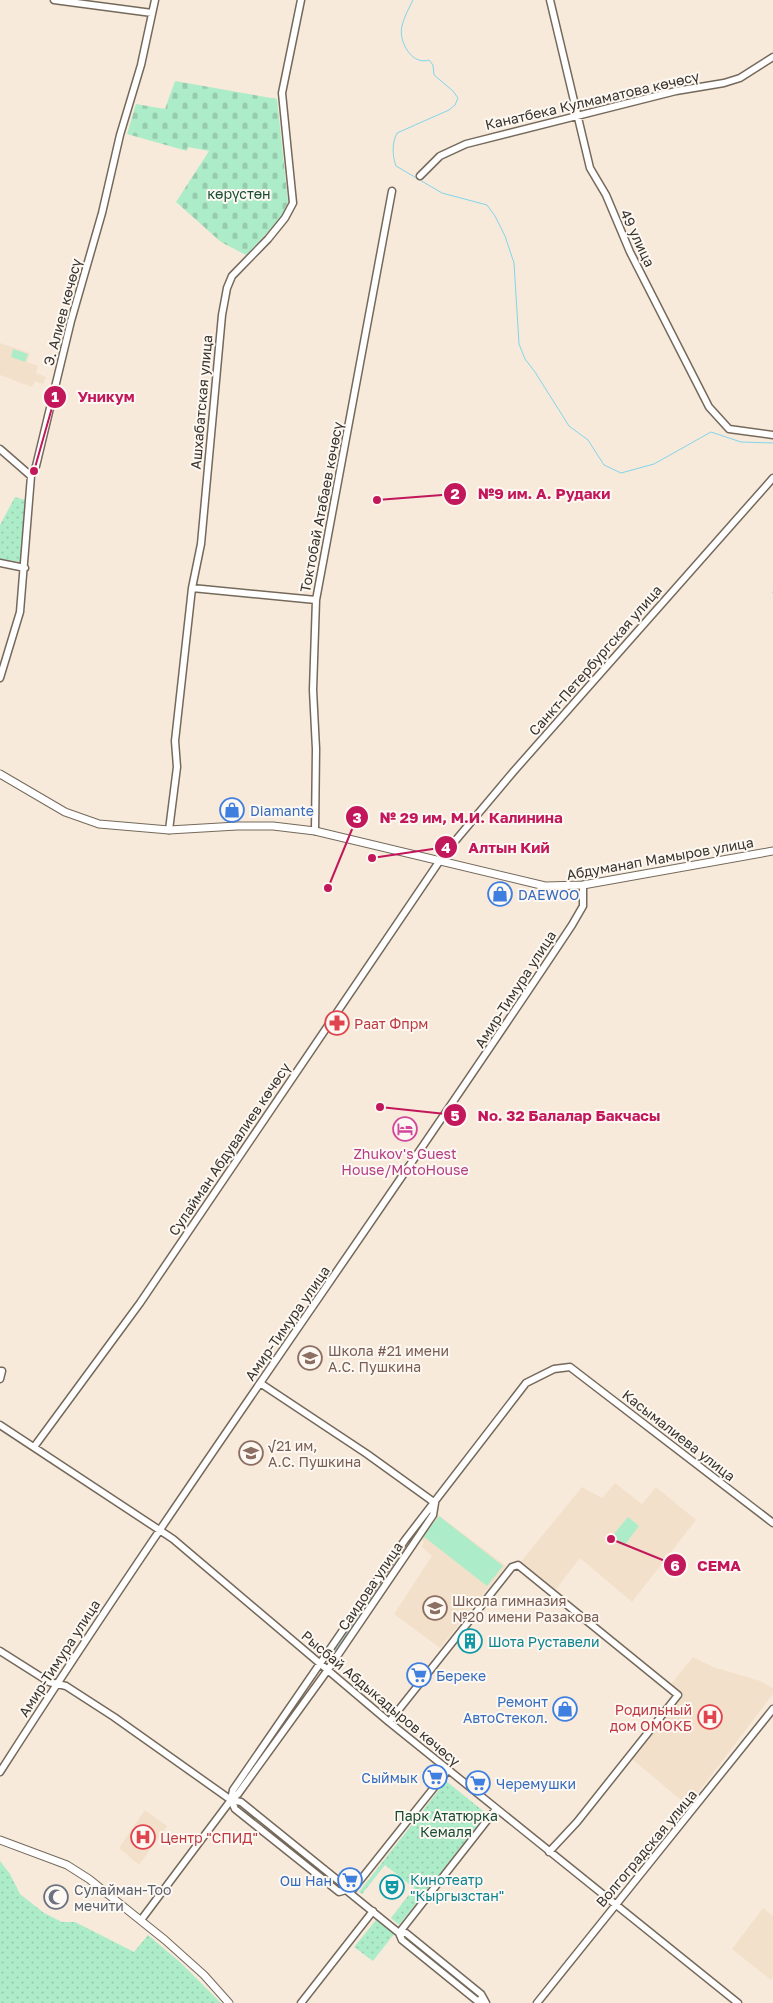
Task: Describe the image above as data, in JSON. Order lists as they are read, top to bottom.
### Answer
{
  "streets": {
    "main road": ["Абдуманап Мамыров улица"],
    "street": [
      "Канатбека Кулмаматова көчөсү",
      "49 улица",
      "Э. Алиев көчөсү",
      "Ашхабатская улица",
      "Токтобай Атабаев көчөсү",
      "Санкт-Петербургская улица",
      "Амир-Тимура улица",
      "Сулайман Абдувалиев көчөсү",
      "Касымалиева улица",
      "Саидова улица",
      "Рысбай Абдыкадыров көчөсү",
      "Волгоградская улица"
    ]
  },
  "crossings": [
    ["Канатбека Кулмаматова көчөсү", "49 улица"],
    ["Ашхабатская улица", "Абдуманап Мамыров улица"],
    ["Токтобай Атабаев көчөсү", "Абдуманап Мамыров улица"],
    ["Санкт-Петербургская улица", "Абдуманап Мамыров улица"],
    ["Санкт-Петербургская улица", "Сулайман Абдувалиев көчөсү"],
    ["Абдуманап Мамыров улица", "Амир-Тимура улица"],
    ["Абдуманап Мамыров улица", "Сулайман Абдувалиев көчөсү"],
    ["Амир-Тимура улица", "Рысбай Абдыкадыров көчөсү"],
    ["Сулайман Абдувалиев көчөсү", "Рысбай Абдыкадыров көчөсү"],
    ["Касымалиева улица", "Саидова улица"],
    ["Саидова улица", "Рысбай Абдыкадыров көчөсү"],
    ["Рысбай Абдыкадыров көчөсү", "Волгоградская улица"]
  ],
  "parks": ["көрүстөн", "Парк Ататюрка Кемаля"],
  "places": {
    "other": [
      "Уникум",
      "№9 им. А. Рудаки",
      "Алтын Кий",
      "№ 29 им, М.И. Калинина",
      "No. 32 Балалар Бакчасы",
      "СЕМА"
    ],
    "shop": ["Diamante", "DAEWOO", "Ремонт АвтоСтекол."],
    "pharmacy": ["Раат Фпрм"],
    "hotel": ["Zhukov's Guest House/MotoHouse"],
    "school or university": ["Школа #21 имени А.С. Пушкина", "√21 им, А.С. Пушкина", "Школа гимназия №20 имени Разакова"],
    "building": ["Шота Руставели"],
    "supermarket": [
      "Береке",
      "Сыймык",
      "Черемушки",
      "Ош Нан"
    ],
    "hospital": ["Родильный дом ОМОКБ", "Центр \"СПИД\""],
    "theatre": ["Кинотеатр \"Кыргызстан\""],
    "mosque": ["Сулайман-Тоо мечити"]
  }
}
